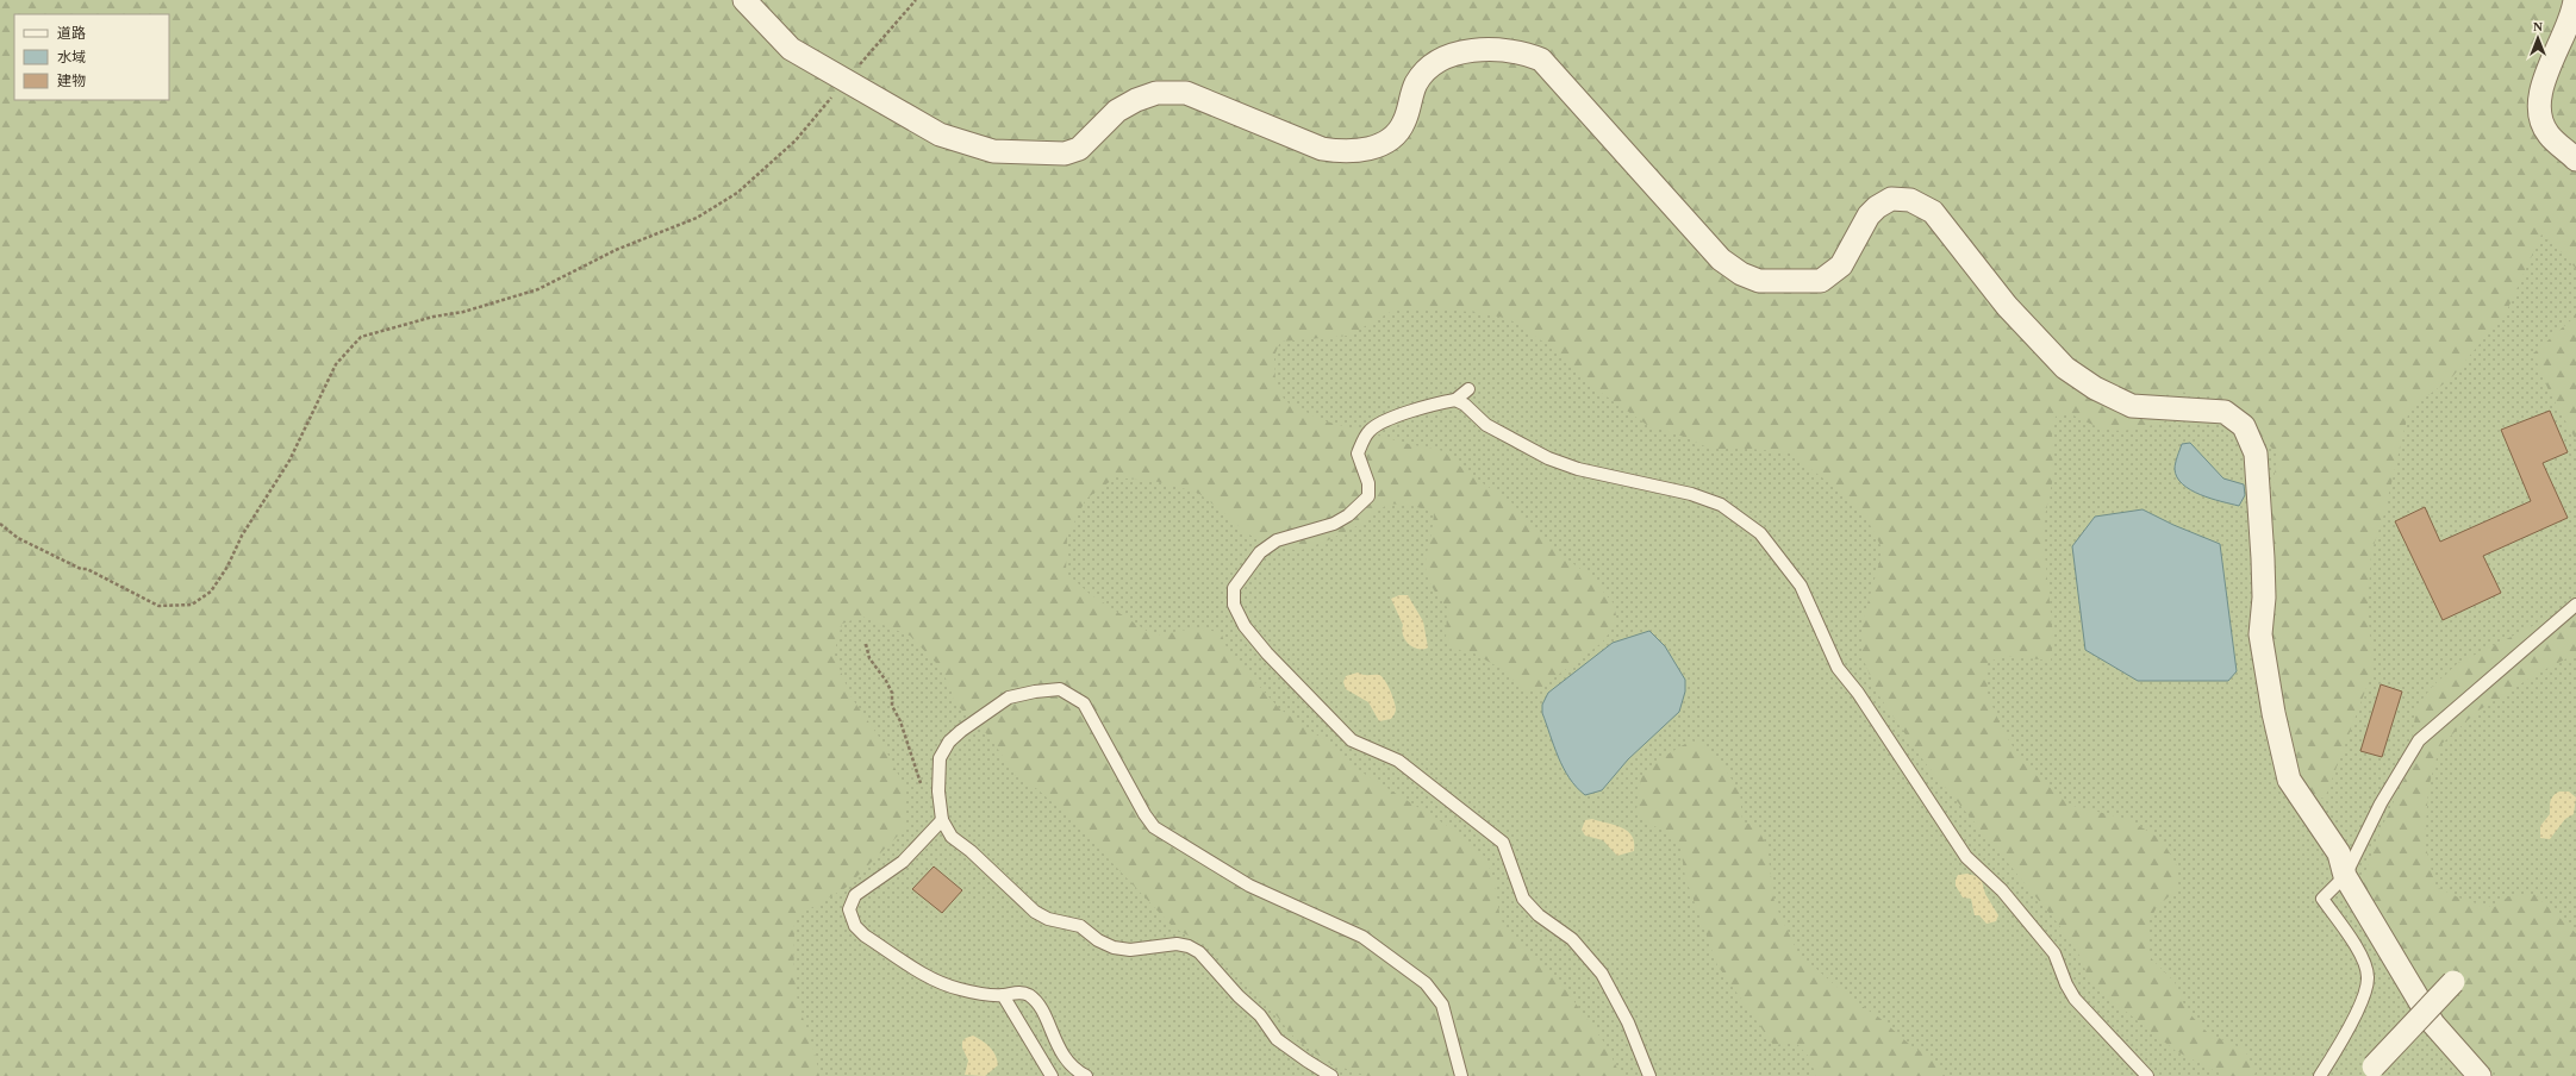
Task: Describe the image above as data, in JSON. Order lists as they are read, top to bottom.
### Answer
{
  "legend": ["道路", "水域", "建物"],
  "north": "top"
}
